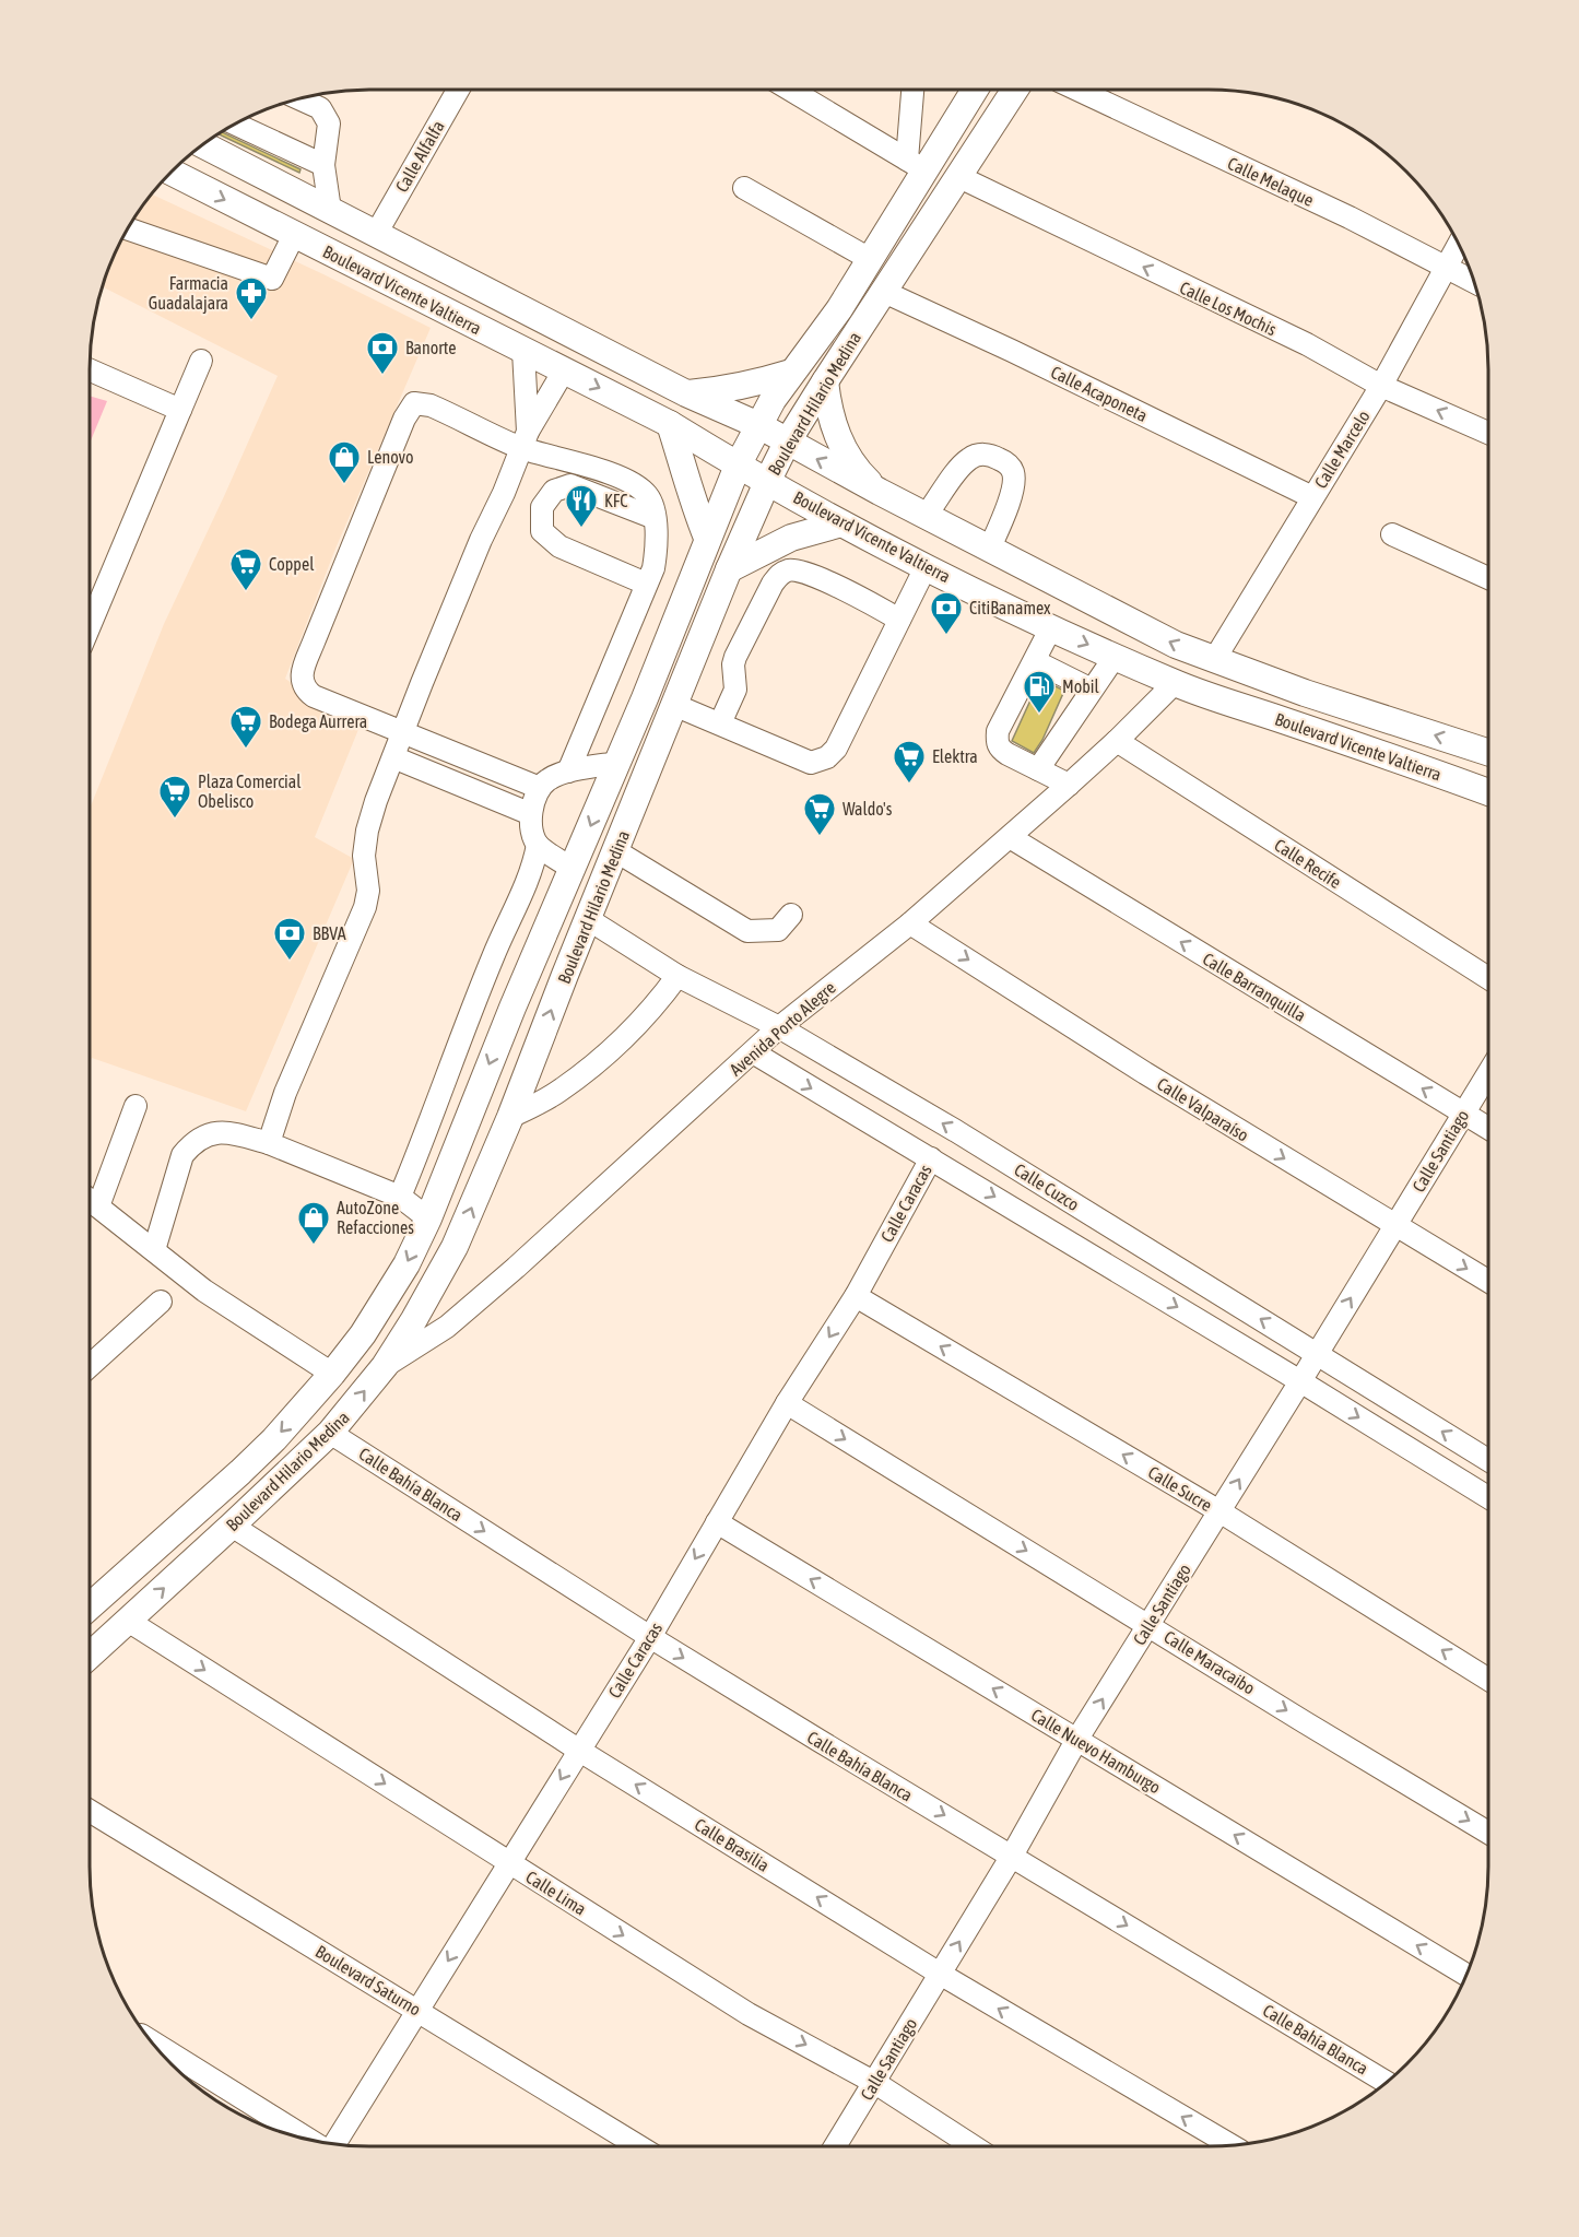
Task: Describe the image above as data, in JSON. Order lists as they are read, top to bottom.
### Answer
{
  "streets": {
    "main road": ["Boulevard Vicente Valtierra", "Boulevard Hilario Medina"],
    "street": [
      "Calle Alfalfa",
      "Calle Melaque",
      "Calle Los Mochis",
      "Calle Acaponeta",
      "Calle Marcelo",
      "Calle Recife",
      "Calle Barranquilla",
      "Avenida Porto Alegre",
      "Calle Valparaíso",
      "Calle Santiago",
      "Calle Cuzco",
      "Calle Caracas",
      "Calle Bahía Blanca",
      "Calle Sucre",
      "Calle Maracaibo",
      "Calle Nuevo Hamburgo",
      "Calle Brasilia",
      "Calle Lima",
      "Boulevard Saturno"
    ]
  },
  "crossings": [
    ["Calle Alfalfa", "Boulevard Vicente Valtierra"],
    ["Calle Melaque", "Calle Marcelo"],
    ["Boulevard Vicente Valtierra", "Boulevard Hilario Medina"],
    ["Boulevard Vicente Valtierra", "Calle Marcelo"],
    ["Boulevard Vicente Valtierra", "Avenida Porto Alegre"],
    ["Calle Los Mochis", "Boulevard Hilario Medina"],
    ["Calle Los Mochis", "Calle Marcelo"],
    ["Calle Acaponeta", "Boulevard Hilario Medina"],
    ["Calle Acaponeta", "Calle Marcelo"],
    ["Boulevard Hilario Medina", "Avenida Porto Alegre"],
    ["Boulevard Hilario Medina", "Calle Cuzco"],
    ["Boulevard Hilario Medina", "Calle Bahía Blanca"],
    ["Boulevard Hilario Medina", "Calle Brasilia"],
    ["Boulevard Hilario Medina", "Calle Lima"],
    ["Calle Recife", "Avenida Porto Alegre"],
    ["Calle Barranquilla", "Avenida Porto Alegre"],
    ["Calle Barranquilla", "Calle Santiago"],
    ["Avenida Porto Alegre", "Calle Valparaíso"],
    ["Avenida Porto Alegre", "Calle Cuzco"],
    ["Calle Valparaíso", "Calle Santiago"],
    ["Calle Santiago", "Calle Cuzco"],
    ["Calle Santiago", "Calle Bahía Blanca"],
    ["Calle Santiago", "Calle Sucre"],
    ["Calle Santiago", "Calle Maracaibo"],
    ["Calle Santiago", "Calle Nuevo Hamburgo"],
    ["Calle Santiago", "Calle Brasilia"],
    ["Calle Santiago", "Calle Lima"],
    ["Calle Cuzco", "Calle Caracas"],
    ["Calle Caracas", "Calle Bahía Blanca"],
    ["Calle Caracas", "Calle Sucre"],
    ["Calle Caracas", "Calle Maracaibo"],
    ["Calle Caracas", "Calle Nuevo Hamburgo"],
    ["Calle Caracas", "Calle Brasilia"],
    ["Calle Caracas", "Calle Lima"],
    ["Calle Caracas", "Boulevard Saturno"]
  ],
  "one_way": [
    "Calle Los Mochis",
    "Calle Barranquilla",
    "Calle Valparaíso",
    "Calle Santiago",
    "Calle Caracas",
    "Calle Bahía Blanca",
    "Calle Sucre",
    "Calle Maracaibo",
    "Calle Nuevo Hamburgo",
    "Calle Brasilia",
    "Calle Lima"
  ],
  "places": {
    "pharmacy": ["Farmacia Guadalajara"],
    "bank": ["Banorte", "CitiBanamex", "BBVA"],
    "shop": ["Lenovo", "AutoZone Refacciones"],
    "restaurant": ["KFC"],
    "supermarket": [
      "Coppel",
      "Bodega Aurrera",
      "Elektra",
      "Plaza Comercial Obelisco",
      "Waldo's"
    ],
    "fuel station": ["Mobil"]
  }
}
